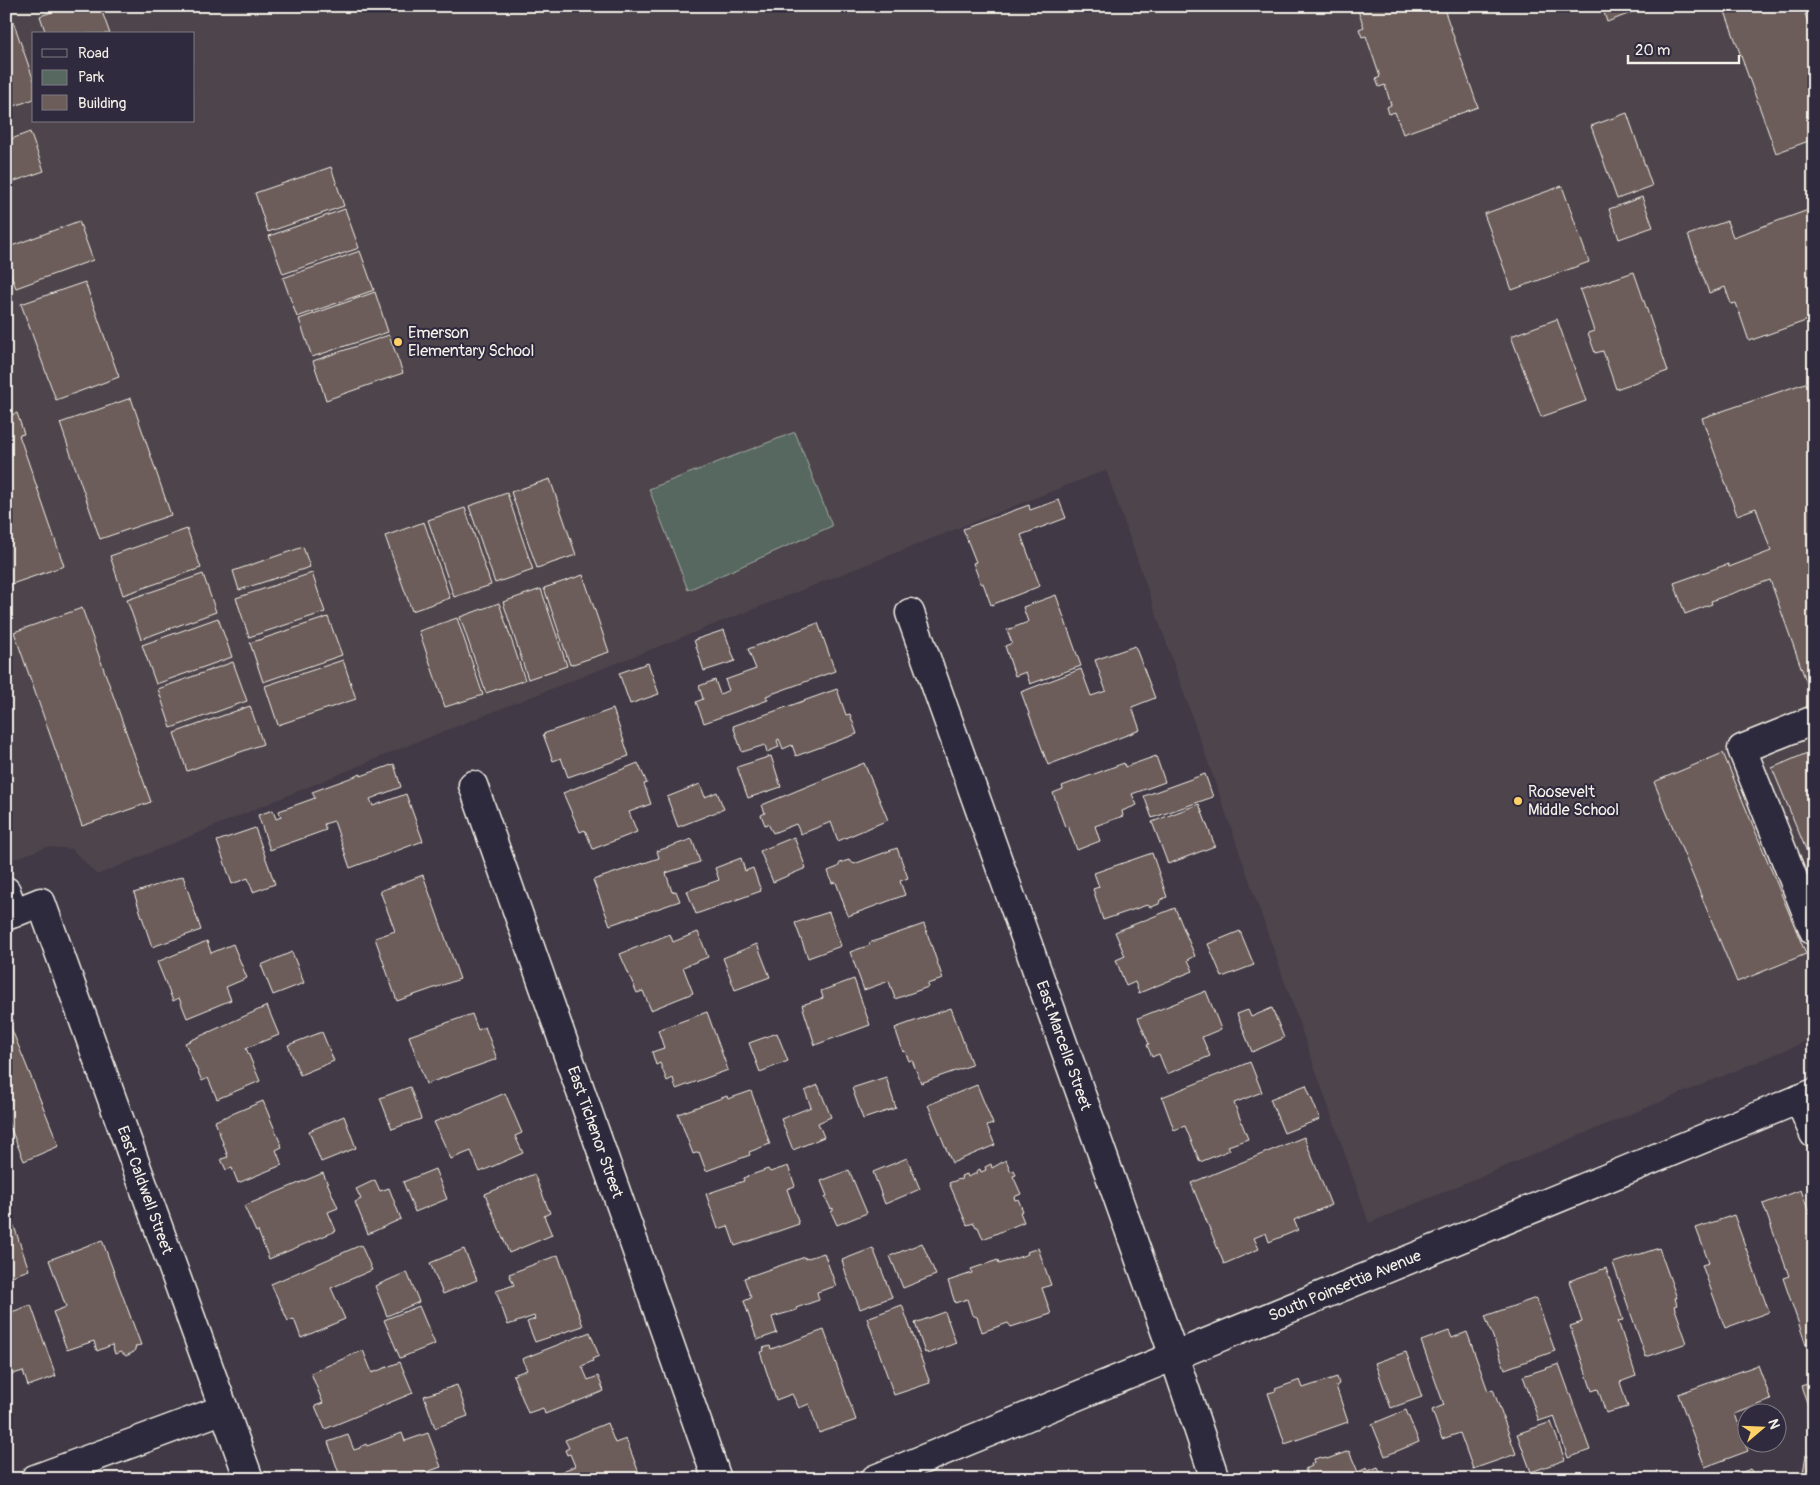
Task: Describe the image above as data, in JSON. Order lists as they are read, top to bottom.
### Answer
{
  "streets": {
    "street": [
      "East Marcelle Street",
      "East Tichenor Street",
      "East Caldwell Street",
      "South Poinsettia Avenue"
    ]
  },
  "crossings": [
    ["East Marcelle Street", "South Poinsettia Avenue"]
  ],
  "places": ["Emerson Elementary School", "Roosevelt Middle School"],
  "legend": ["Road", "Park", "Building"],
  "scale_bar": "20 m",
  "north": "right"
}
